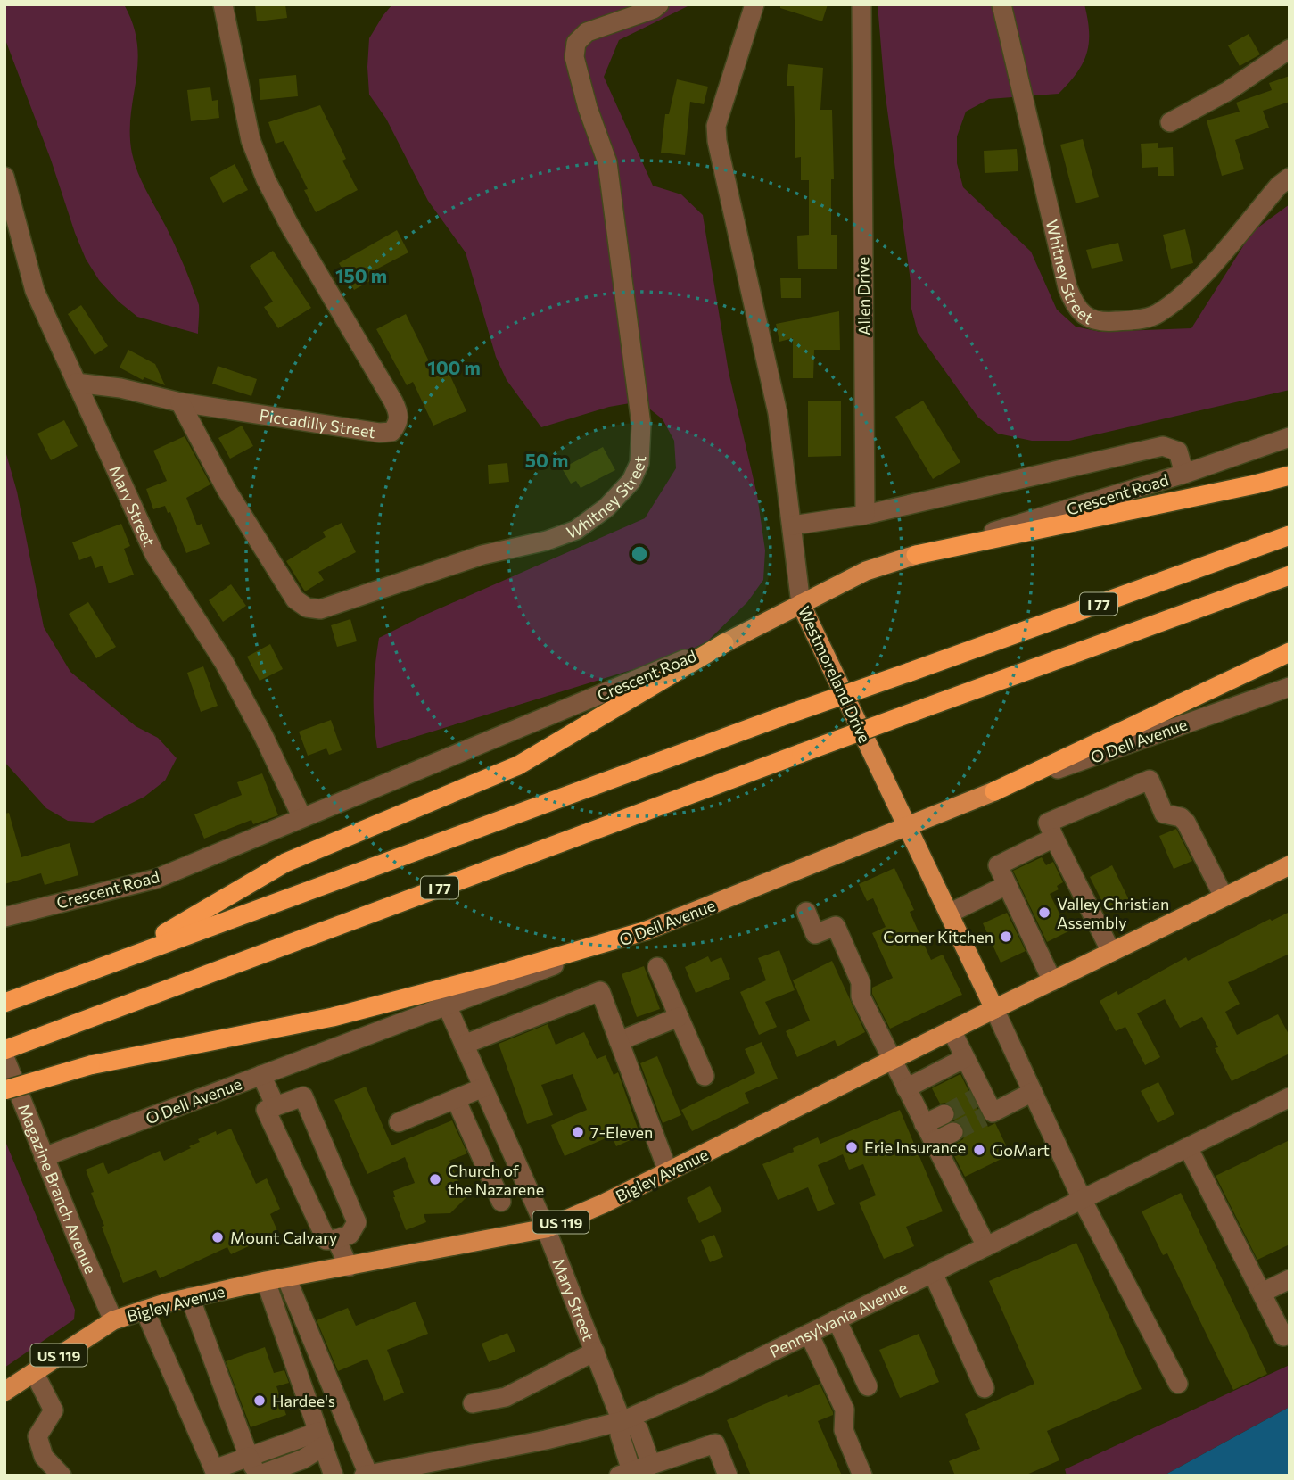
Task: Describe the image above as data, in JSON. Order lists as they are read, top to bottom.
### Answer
{
  "streets": {
    "highway": ["I 77"],
    "main road": [
      "Crescent Road",
      "Westmoreland Drive",
      "O Dell Avenue",
      "Bigley Avenue",
      "US 119"
    ],
    "street": [
      "Whitney Street",
      "Allen Drive",
      "Piccadilly Street",
      "Mary Street",
      "Magazine Branch Avenue",
      "Pennsylvania Avenue"
    ]
  },
  "crossings": [
    ["Whitney Street", "Piccadilly Street"],
    ["Piccadilly Street", "Mary Street"],
    ["Crescent Road", "Mary Street"],
    ["Crescent Road", "Westmoreland Drive"],
    ["Mary Street", "O Dell Avenue"],
    ["Mary Street", "Bigley Avenue"],
    ["Mary Street", "Pennsylvania Avenue"],
    ["Westmoreland Drive", "O Dell Avenue"],
    ["Westmoreland Drive", "Bigley Avenue"],
    ["Westmoreland Drive", "Pennsylvania Avenue"],
    ["O Dell Avenue", "Magazine Branch Avenue"],
    ["Bigley Avenue", "Magazine Branch Avenue"]
  ],
  "places": [
    "Valley Christian Assembly",
    "Corner Kitchen",
    "7-Eleven",
    "Erie Insurance",
    "GoMart",
    "Church of the Nazarene",
    "Mount Calvary",
    "Hardee's"
  ],
  "rings": ["150 m", "100 m", "50 m"]
}
